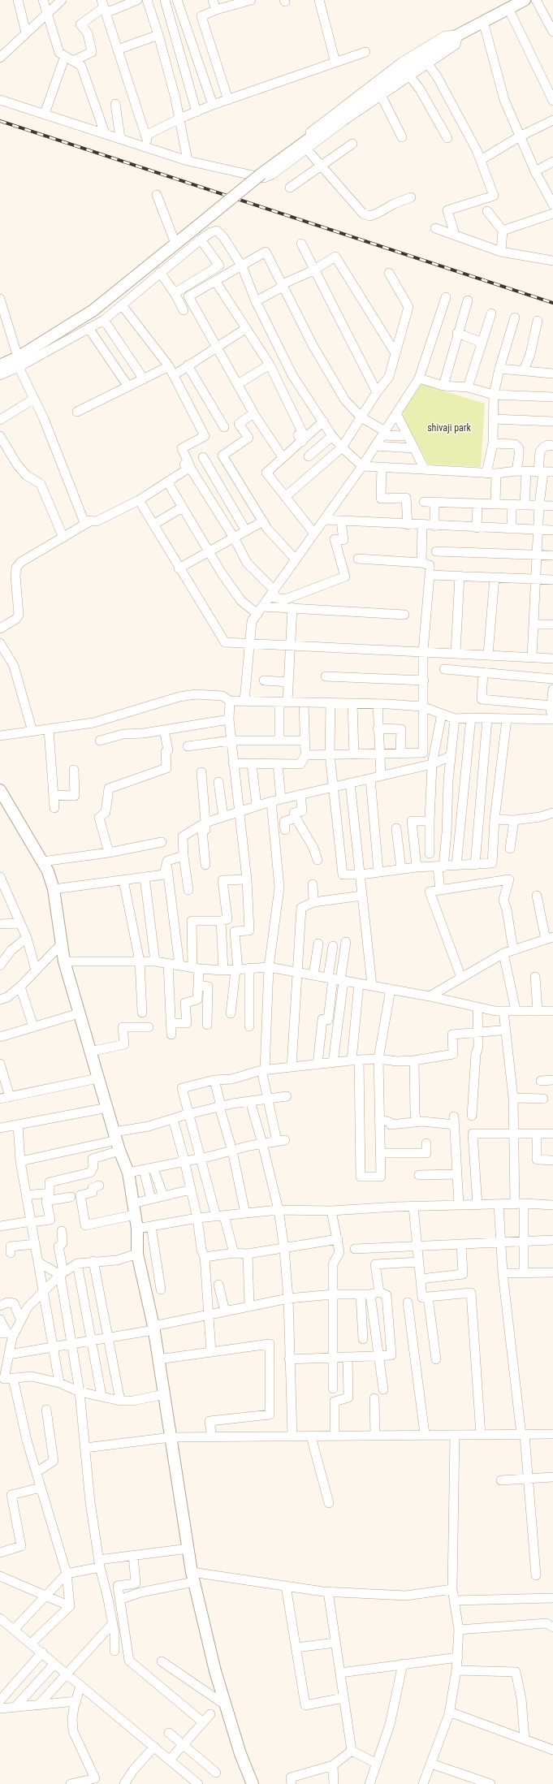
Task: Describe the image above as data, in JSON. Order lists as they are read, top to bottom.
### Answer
{
  "parks": ["shivaji park"]
}
